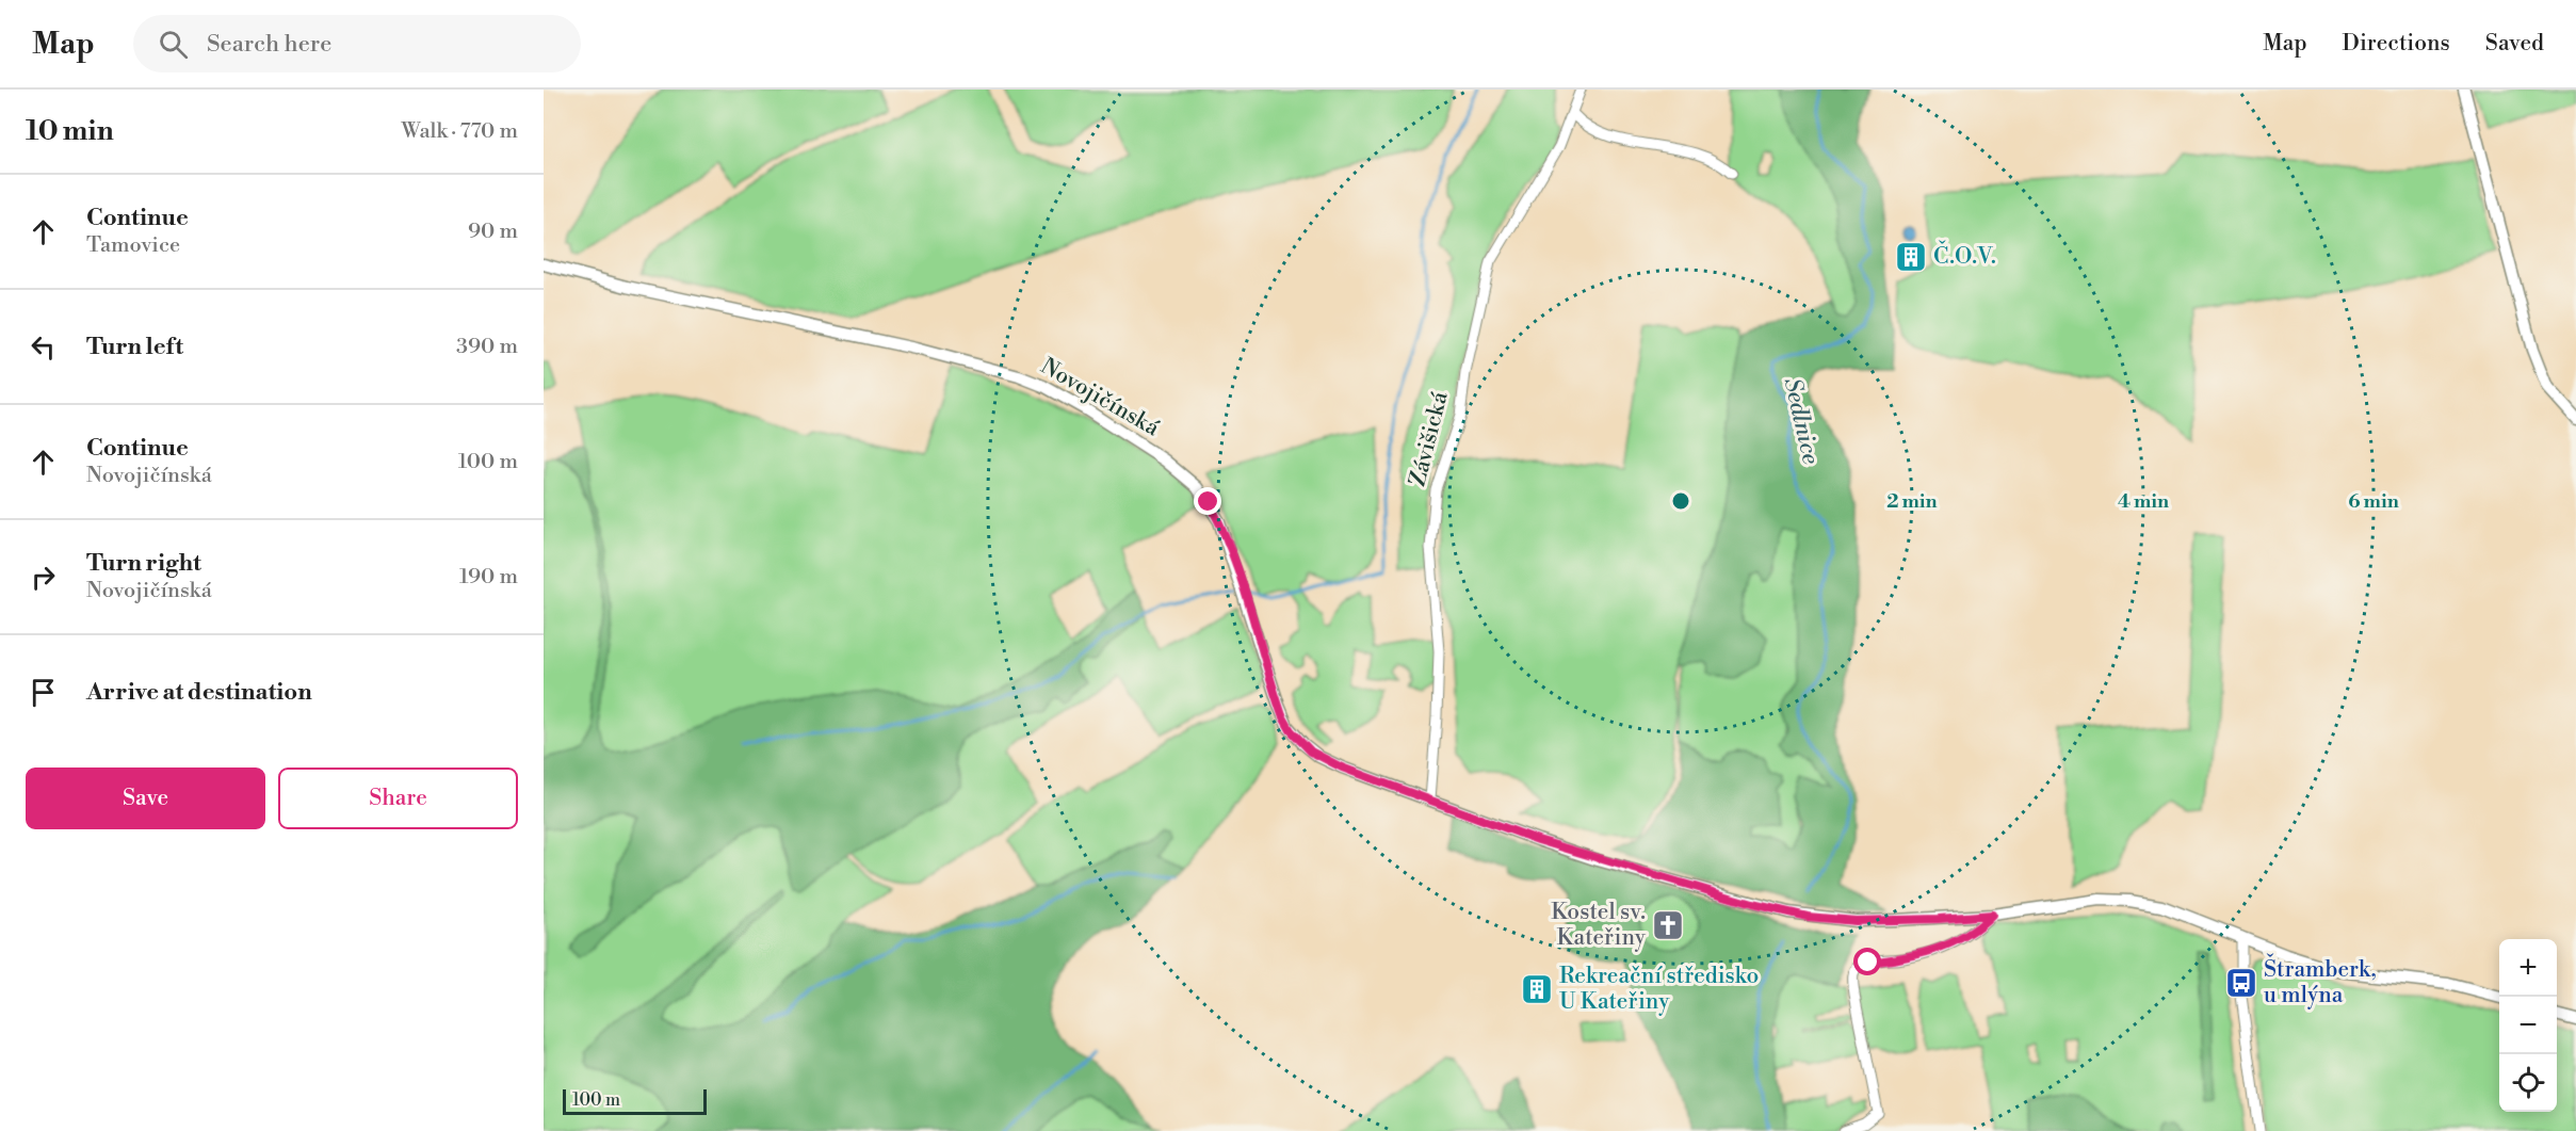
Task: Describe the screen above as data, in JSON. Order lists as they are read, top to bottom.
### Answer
{
  "streets": {
    "street": ["Novojičínská", "Závišická"]
  },
  "crossings": [
    ["Novojičínská", "Závišická"]
  ],
  "water": ["Sedlnice"],
  "places": {
    "building": ["Č.O.V.", "Rekreační středisko U Kateřiny"],
    "church": ["Kostel sv. Kateřiny"],
    "bus stop": ["Štramberk, u mlýna"]
  },
  "scale_bar": "100 m",
  "page": {
    "header": "Map",
    "search": "Search here",
    "nav": ["Map", "Directions", "Saved"],
    "heading": ["10 min", "Walk · 770 m"],
    "list": [
      ["Continue", "Tamovice", "90 m"],
      ["Turn left", "390 m"],
      ["Continue", "Novojičínská", "100 m"],
      ["Turn right", "Novojičínská", "190 m"],
      "Arrive at destination"
    ],
    "buttons": ["Save", "Share"],
    "map_buttons": ["+", "−"],
    "scale": "100 m"
  },
  "rings": ["2 min", "4 min", "6 min"]
}
